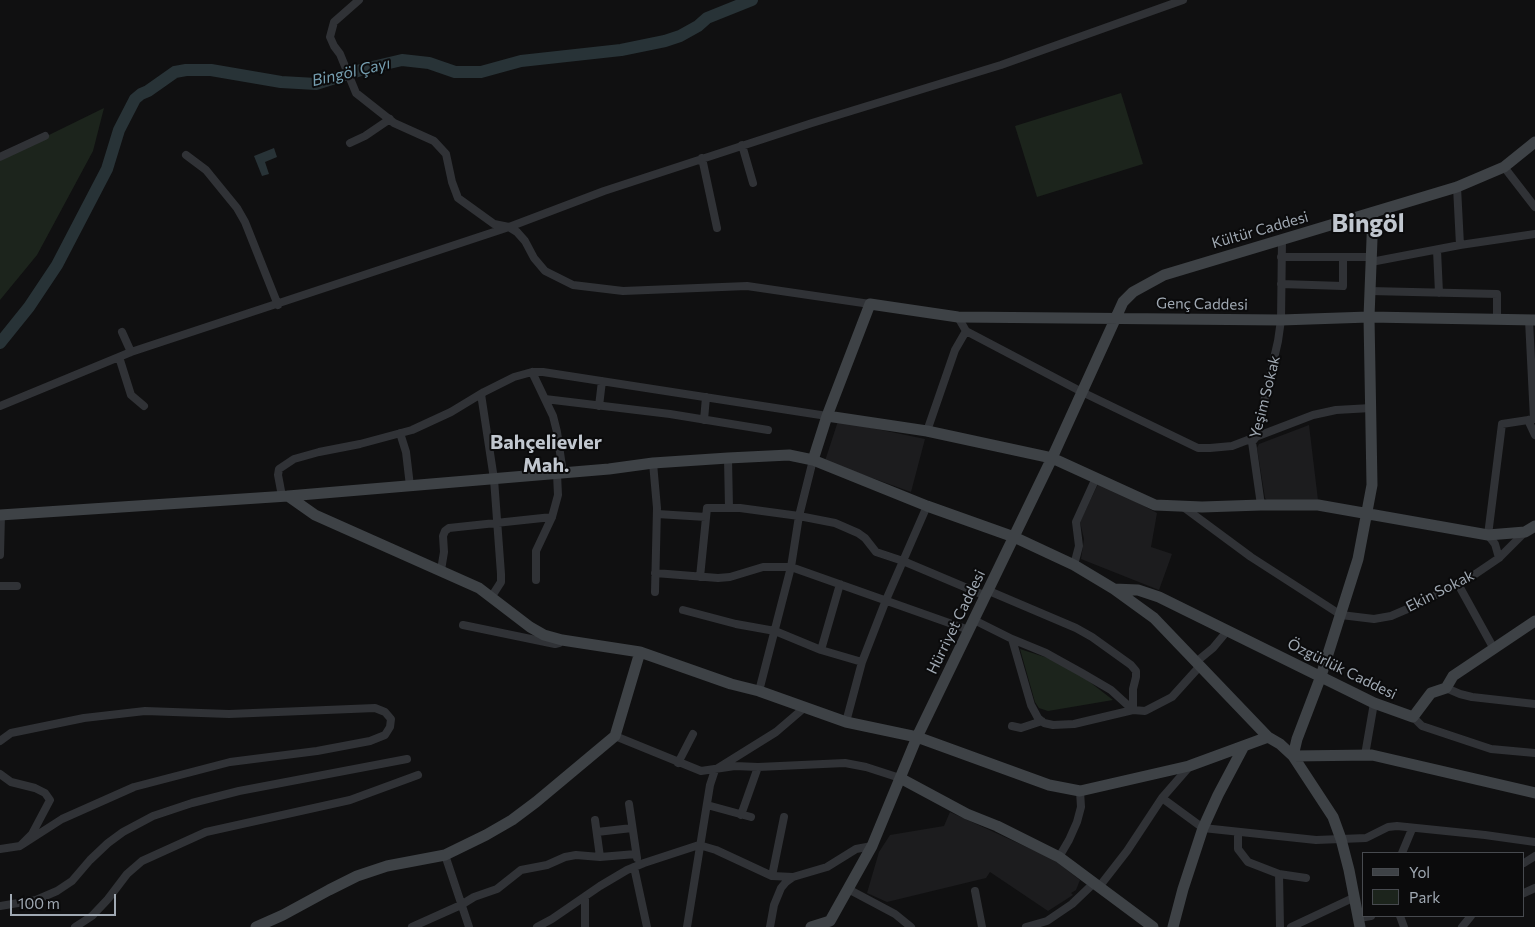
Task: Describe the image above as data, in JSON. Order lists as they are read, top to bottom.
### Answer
{
  "streets": {
    "street": [
      "Kültür Caddesi",
      "Genç Caddesi",
      "Yeşim Sokak",
      "Ekin Sokak",
      "Hürriyet Caddesi",
      "Özgürlük Caddesi"
    ]
  },
  "crossings": [
    ["Kültür Caddesi", "Genç Caddesi"],
    ["Kültür Caddesi", "Yeşim Sokak"],
    ["Kültür Caddesi", "Hürriyet Caddesi"],
    ["Genç Caddesi", "Yeşim Sokak"],
    ["Genç Caddesi", "Hürriyet Caddesi"]
  ],
  "districts": ["Bingöl", "Bahçelievler Mah."],
  "water": ["Bingöl Çayı"],
  "legend": ["Yol", "Park"],
  "scale_bar": "100 m"
}
